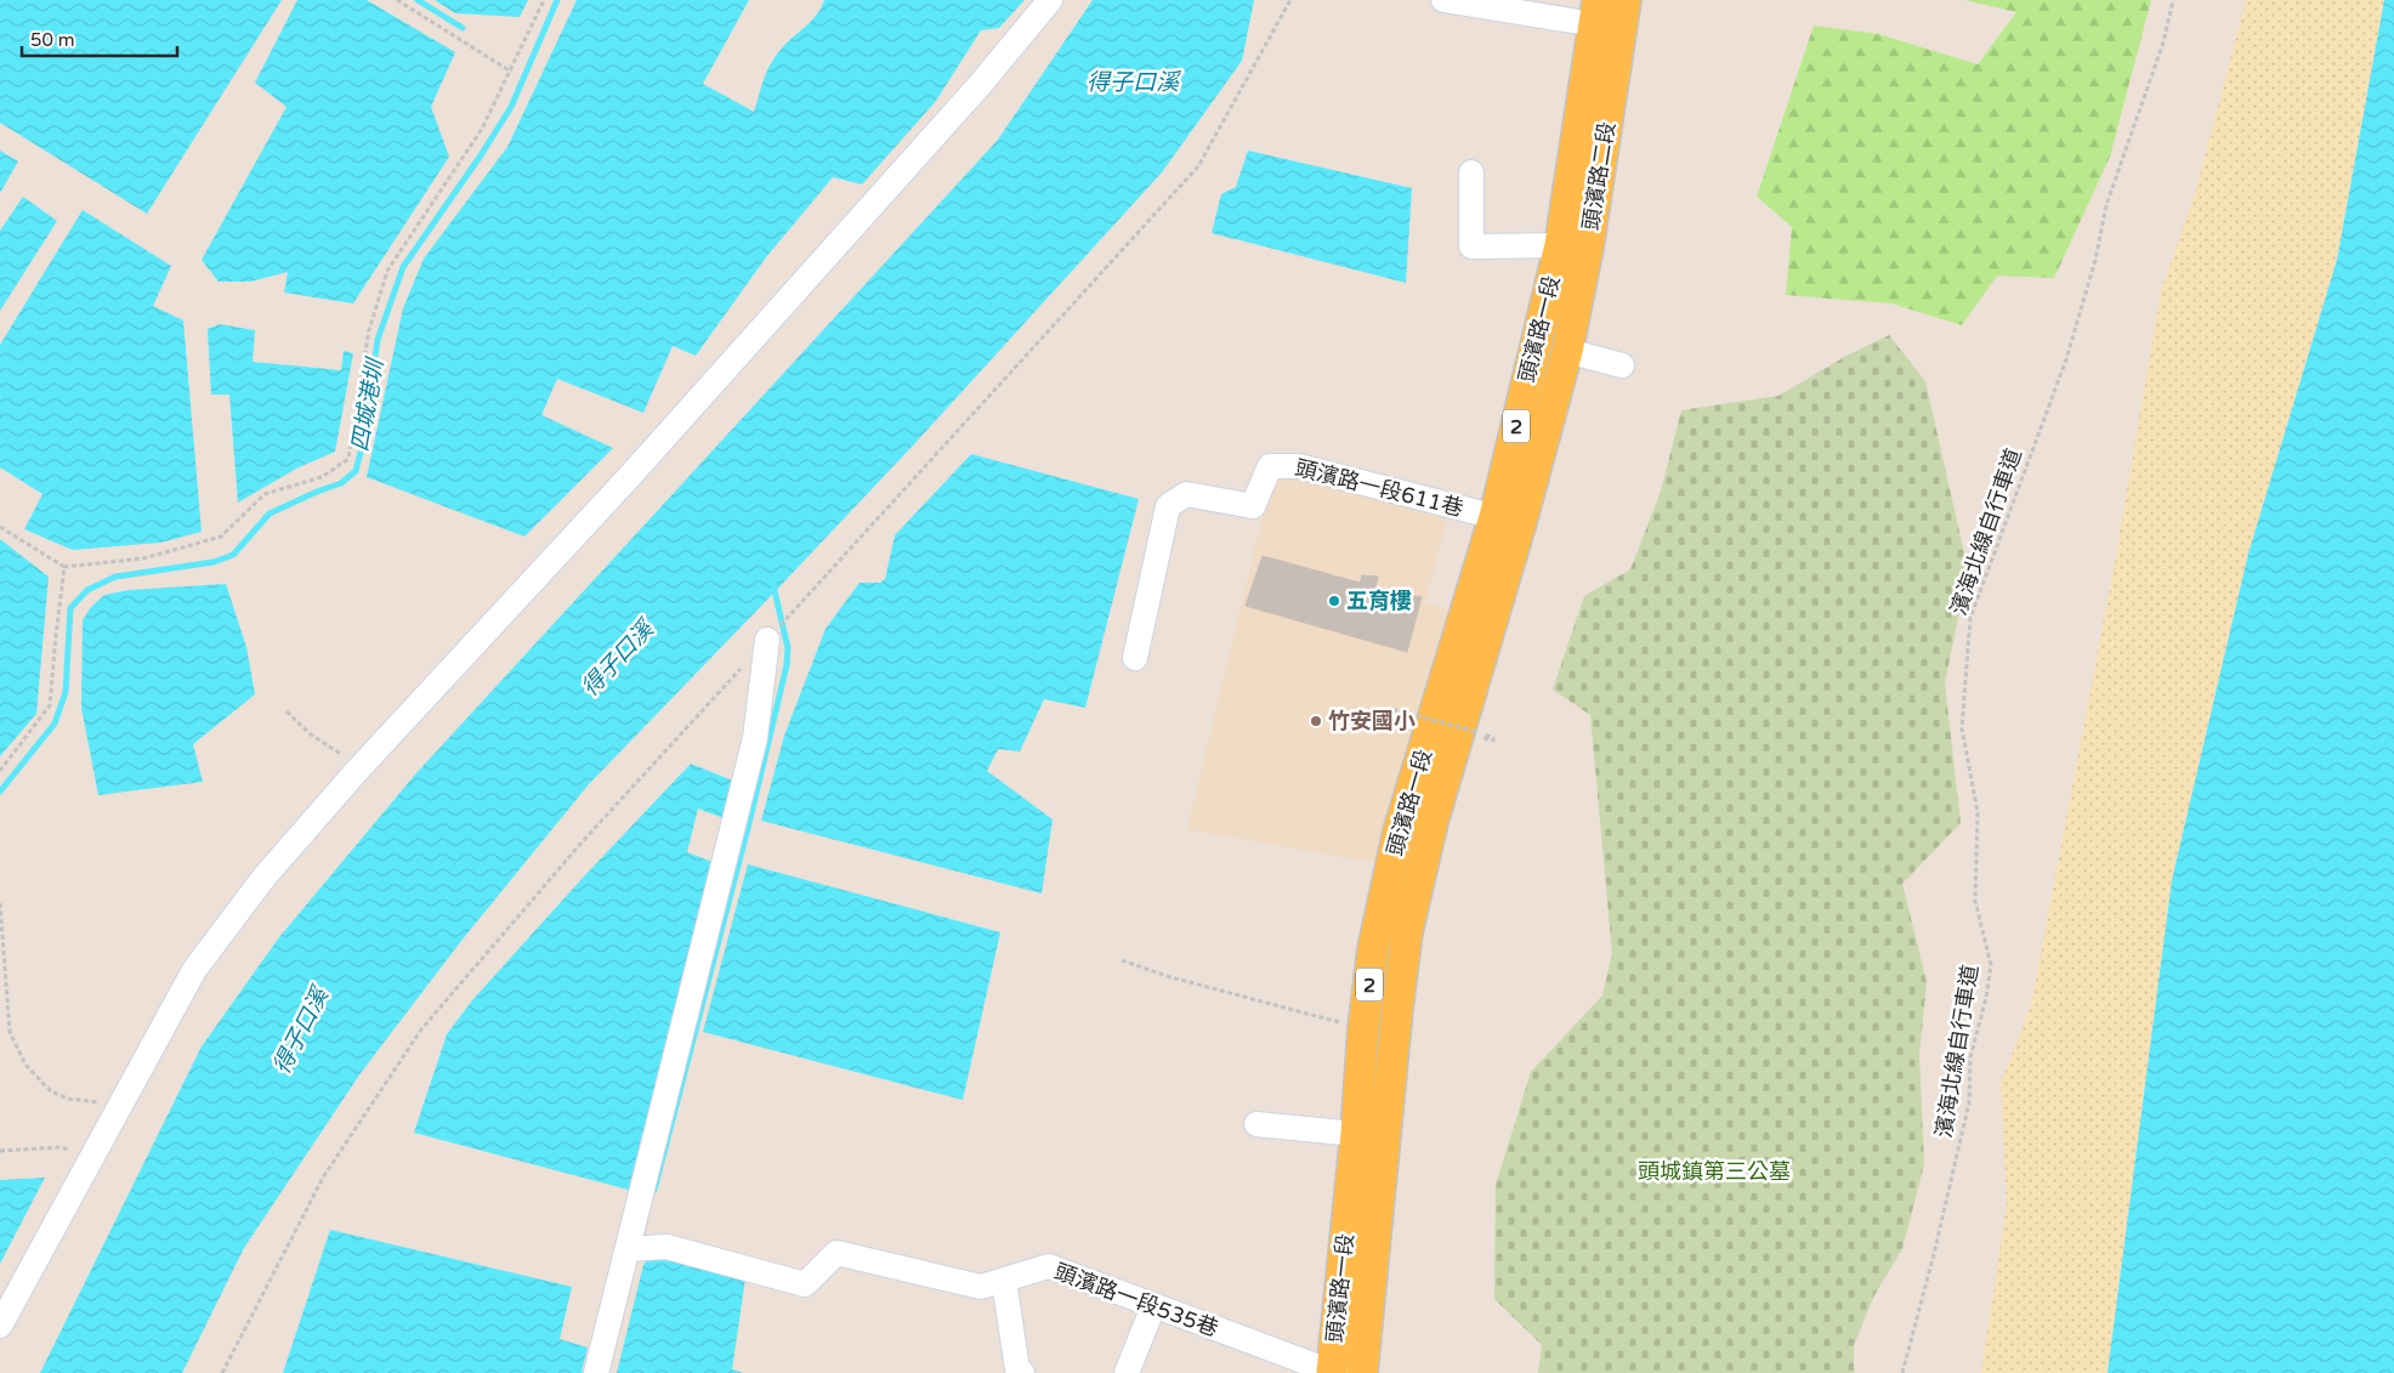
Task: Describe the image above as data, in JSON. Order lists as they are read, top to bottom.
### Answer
{
  "streets": {
    "main road": ["頭濱路二段", "頭濱路一段", "2"],
    "lane": ["頭濱路一段611巷", "頭濱路一段535巷"],
    "path": ["濱海北線自行車道"]
  },
  "crossings": [
    ["頭濱路二段", "頭濱路一段"],
    ["頭濱路一段", "頭濱路一段611巷"],
    ["頭濱路一段", "頭濱路一段535巷"]
  ],
  "water": ["得子口溪", "四城港圳"],
  "parks": ["頭城鎮第三公墓"],
  "places": ["五育樓", "竹安國小"],
  "scale_bar": "50 m"
}
